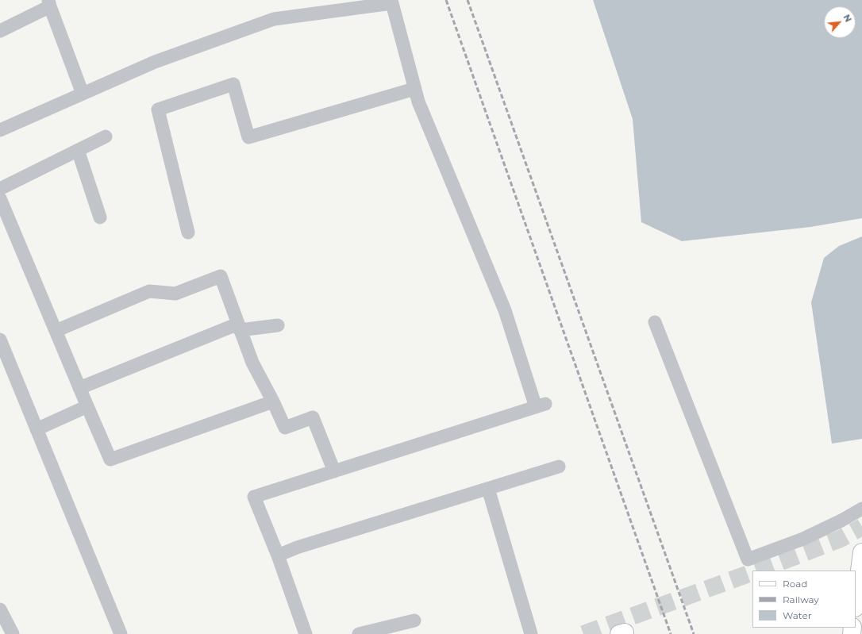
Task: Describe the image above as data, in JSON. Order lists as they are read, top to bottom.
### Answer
{
  "legend": ["Road", "Railway", "Water"],
  "north": "top right"
}
